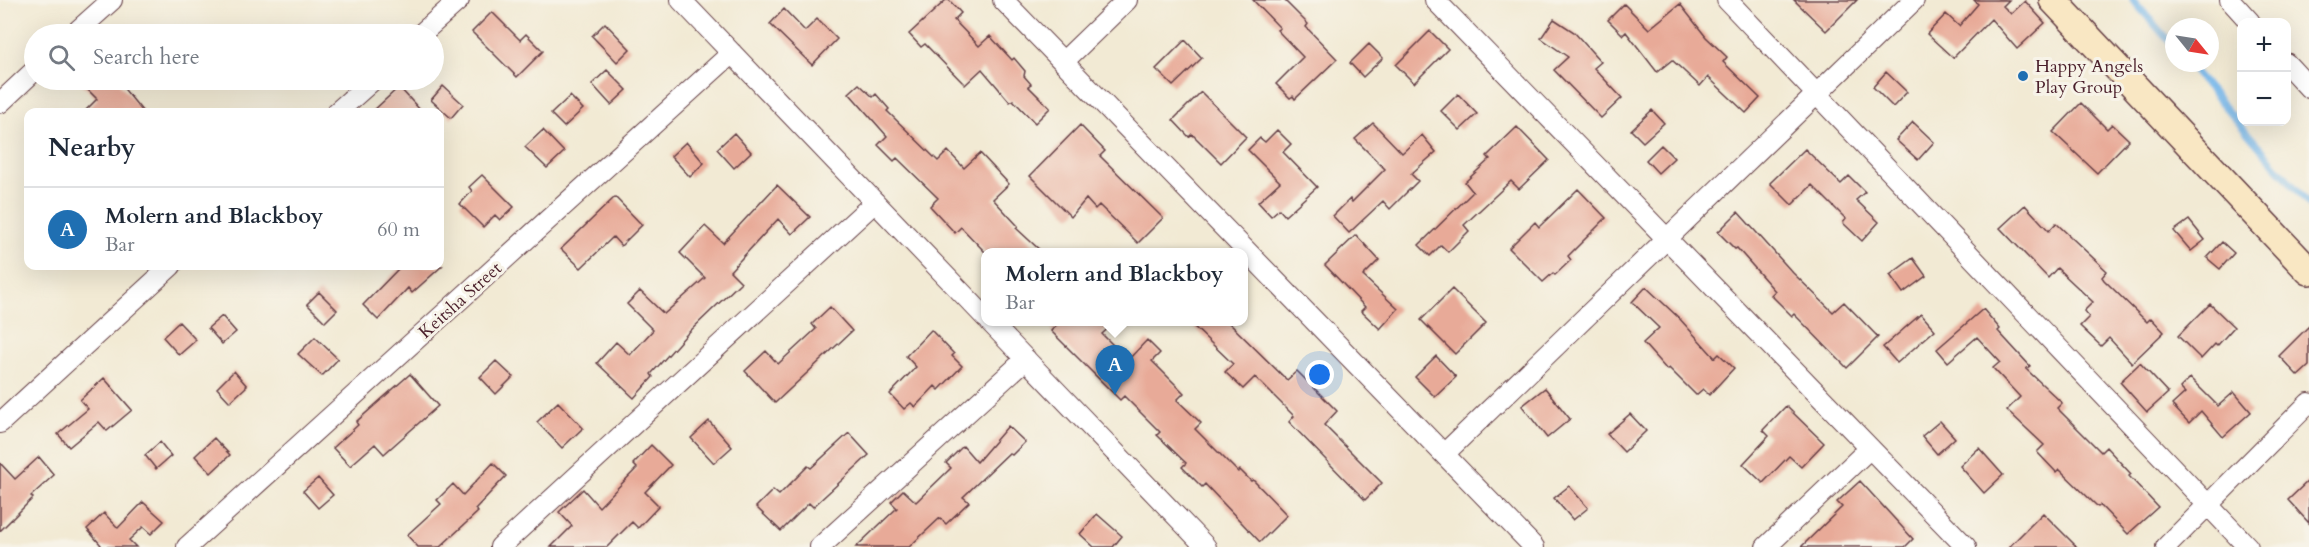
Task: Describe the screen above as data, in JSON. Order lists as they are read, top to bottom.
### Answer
{
  "streets": {
    "street": ["Keitsha Street"]
  },
  "places": ["Happy Angels Play Group"],
  "north": "bottom right",
  "page": {
    "map_buttons": ["+", "−"],
    "search": "Search here",
    "heading": "Nearby",
    "list": [
      {
        "mark": "A",
        "name": "Molern and Blackboy",
        "note": "Bar",
        "value": "60 m"
      }
    ],
    "popup": ["Molern and Blackboy", "Bar"],
    "pins": "A"
  }
}
